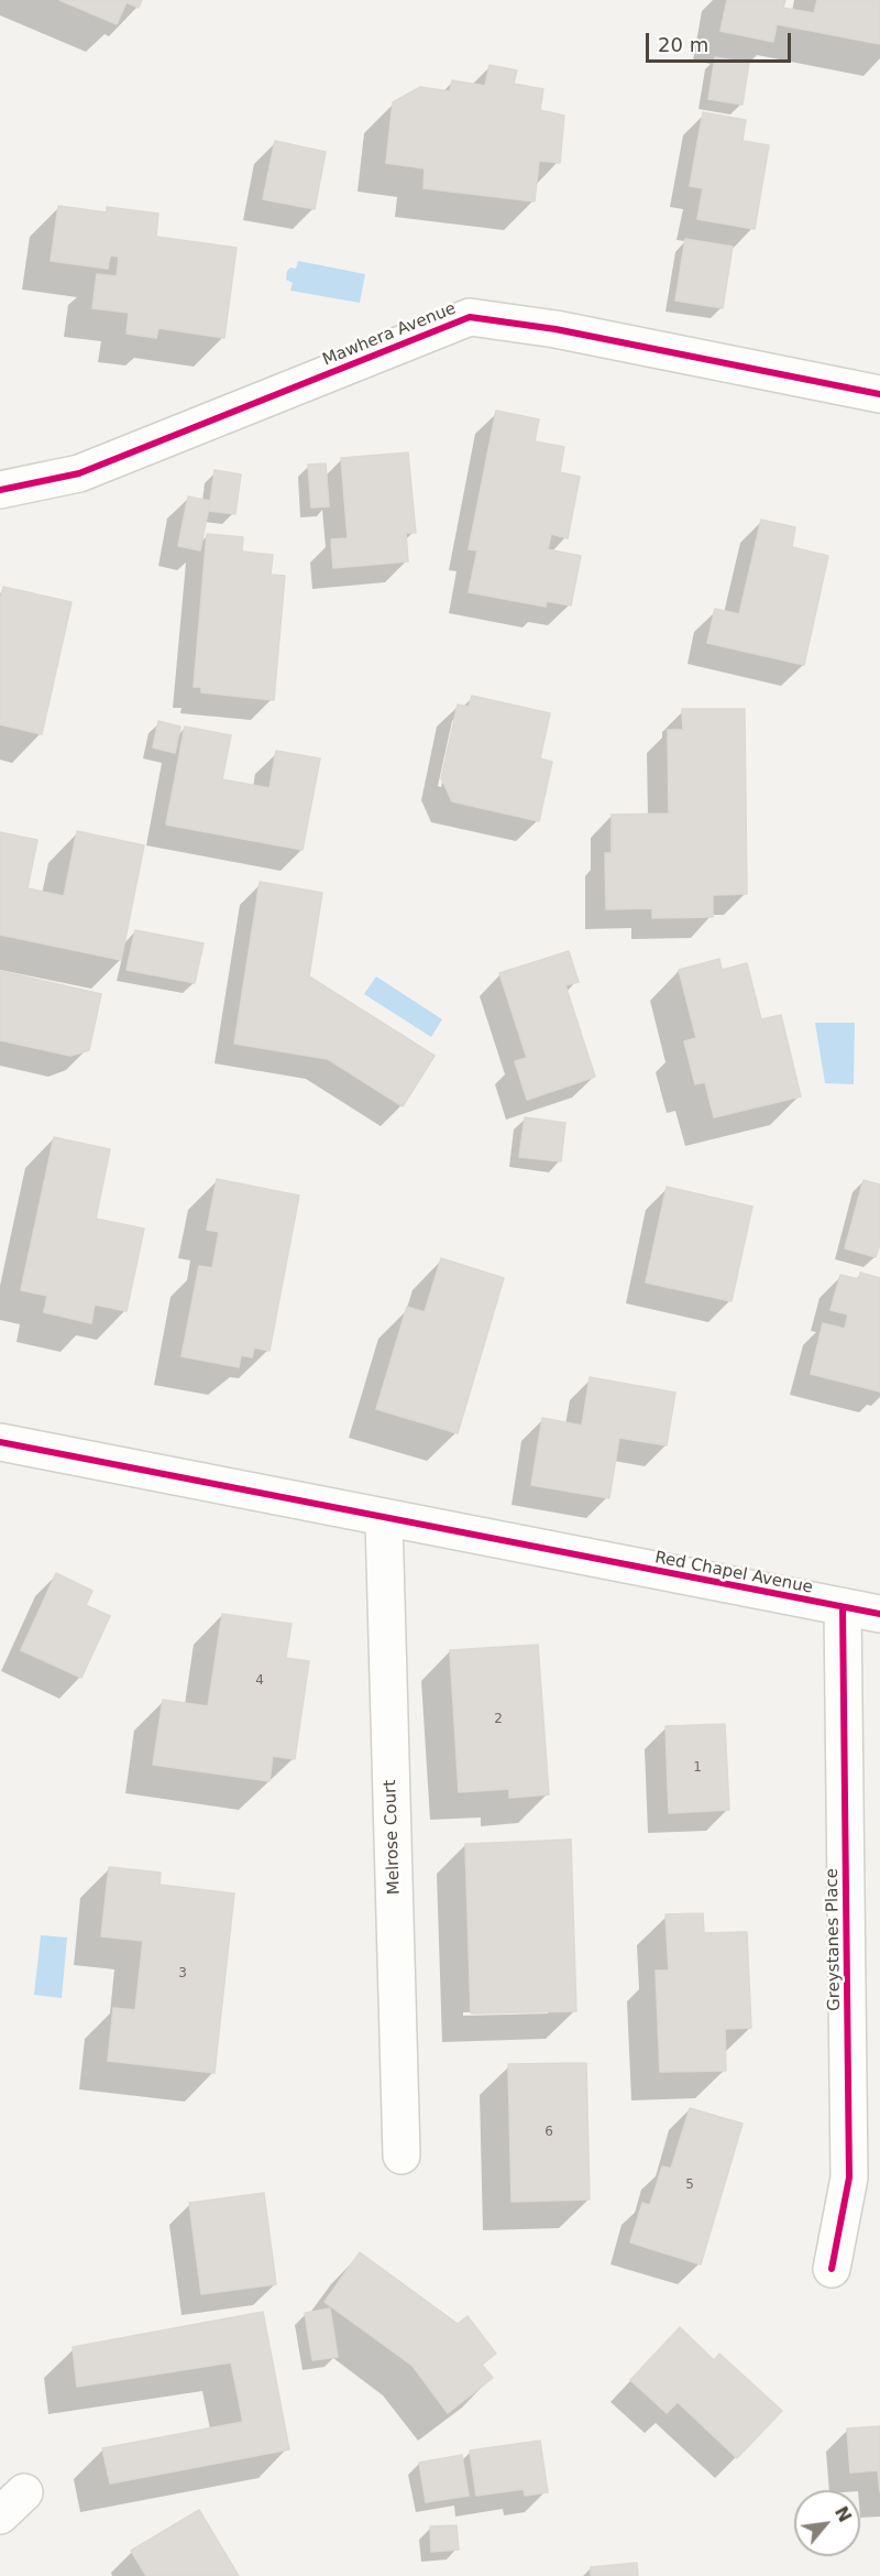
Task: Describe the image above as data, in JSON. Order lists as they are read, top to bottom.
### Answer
{
  "streets": {
    "street": [
      "Mawhera Avenue",
      "Red Chapel Avenue",
      "Melrose Court",
      "Greystanes Place"
    ]
  },
  "crossings": [
    ["Red Chapel Avenue", "Melrose Court"],
    ["Red Chapel Avenue", "Greystanes Place"]
  ],
  "house_numbers": [
    "4",
    "2",
    "1",
    "3",
    "6",
    "5"
  ],
  "scale_bar": "20 m",
  "north": "top right"
}
